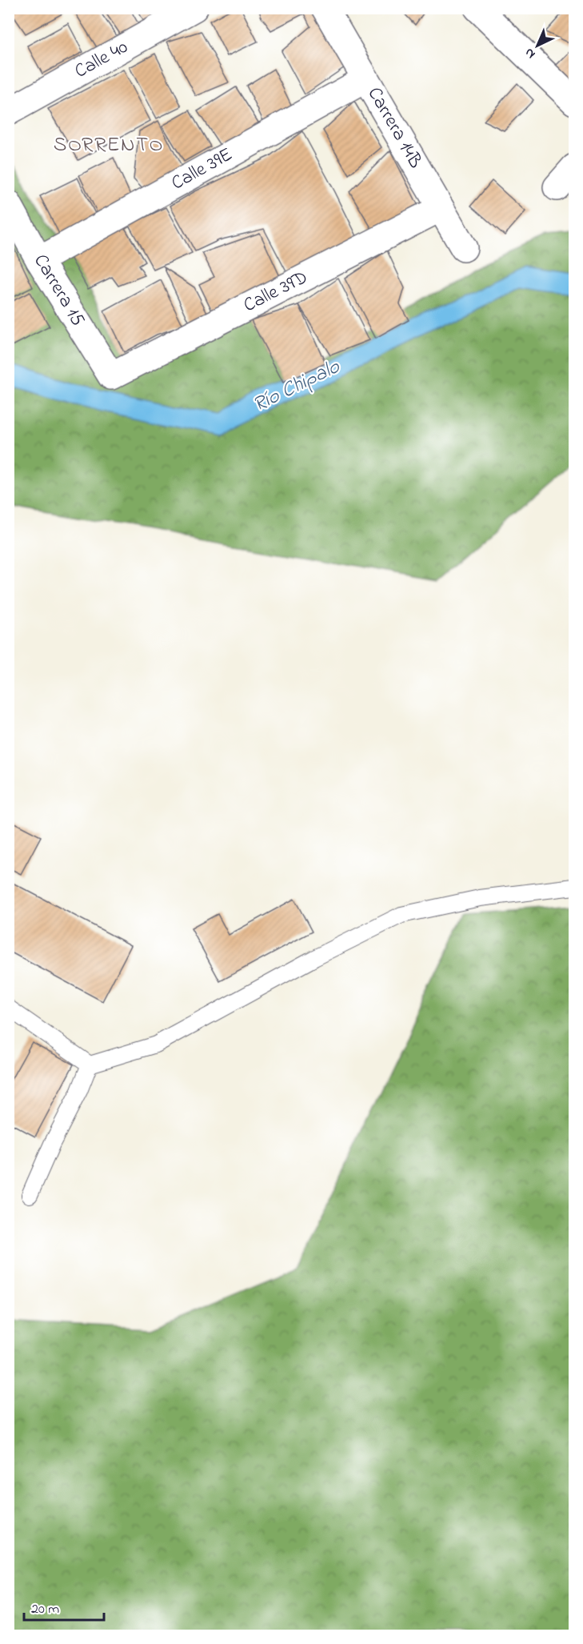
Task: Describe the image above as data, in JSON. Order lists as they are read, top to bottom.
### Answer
{
  "streets": {
    "street": [
      "Calle 40",
      "Carrera 14B",
      "Calle 39E",
      "Carrera 15",
      "Calle 39D"
    ]
  },
  "crossings": [
    ["Carrera 14B", "Calle 39E"],
    ["Carrera 14B", "Calle 39D"],
    ["Calle 39E", "Carrera 15"],
    ["Carrera 15", "Calle 39D"]
  ],
  "districts": ["SORRENTO"],
  "water": ["Río Chipalo"],
  "scale_bar": "20 m",
  "north": "bottom left"
}
